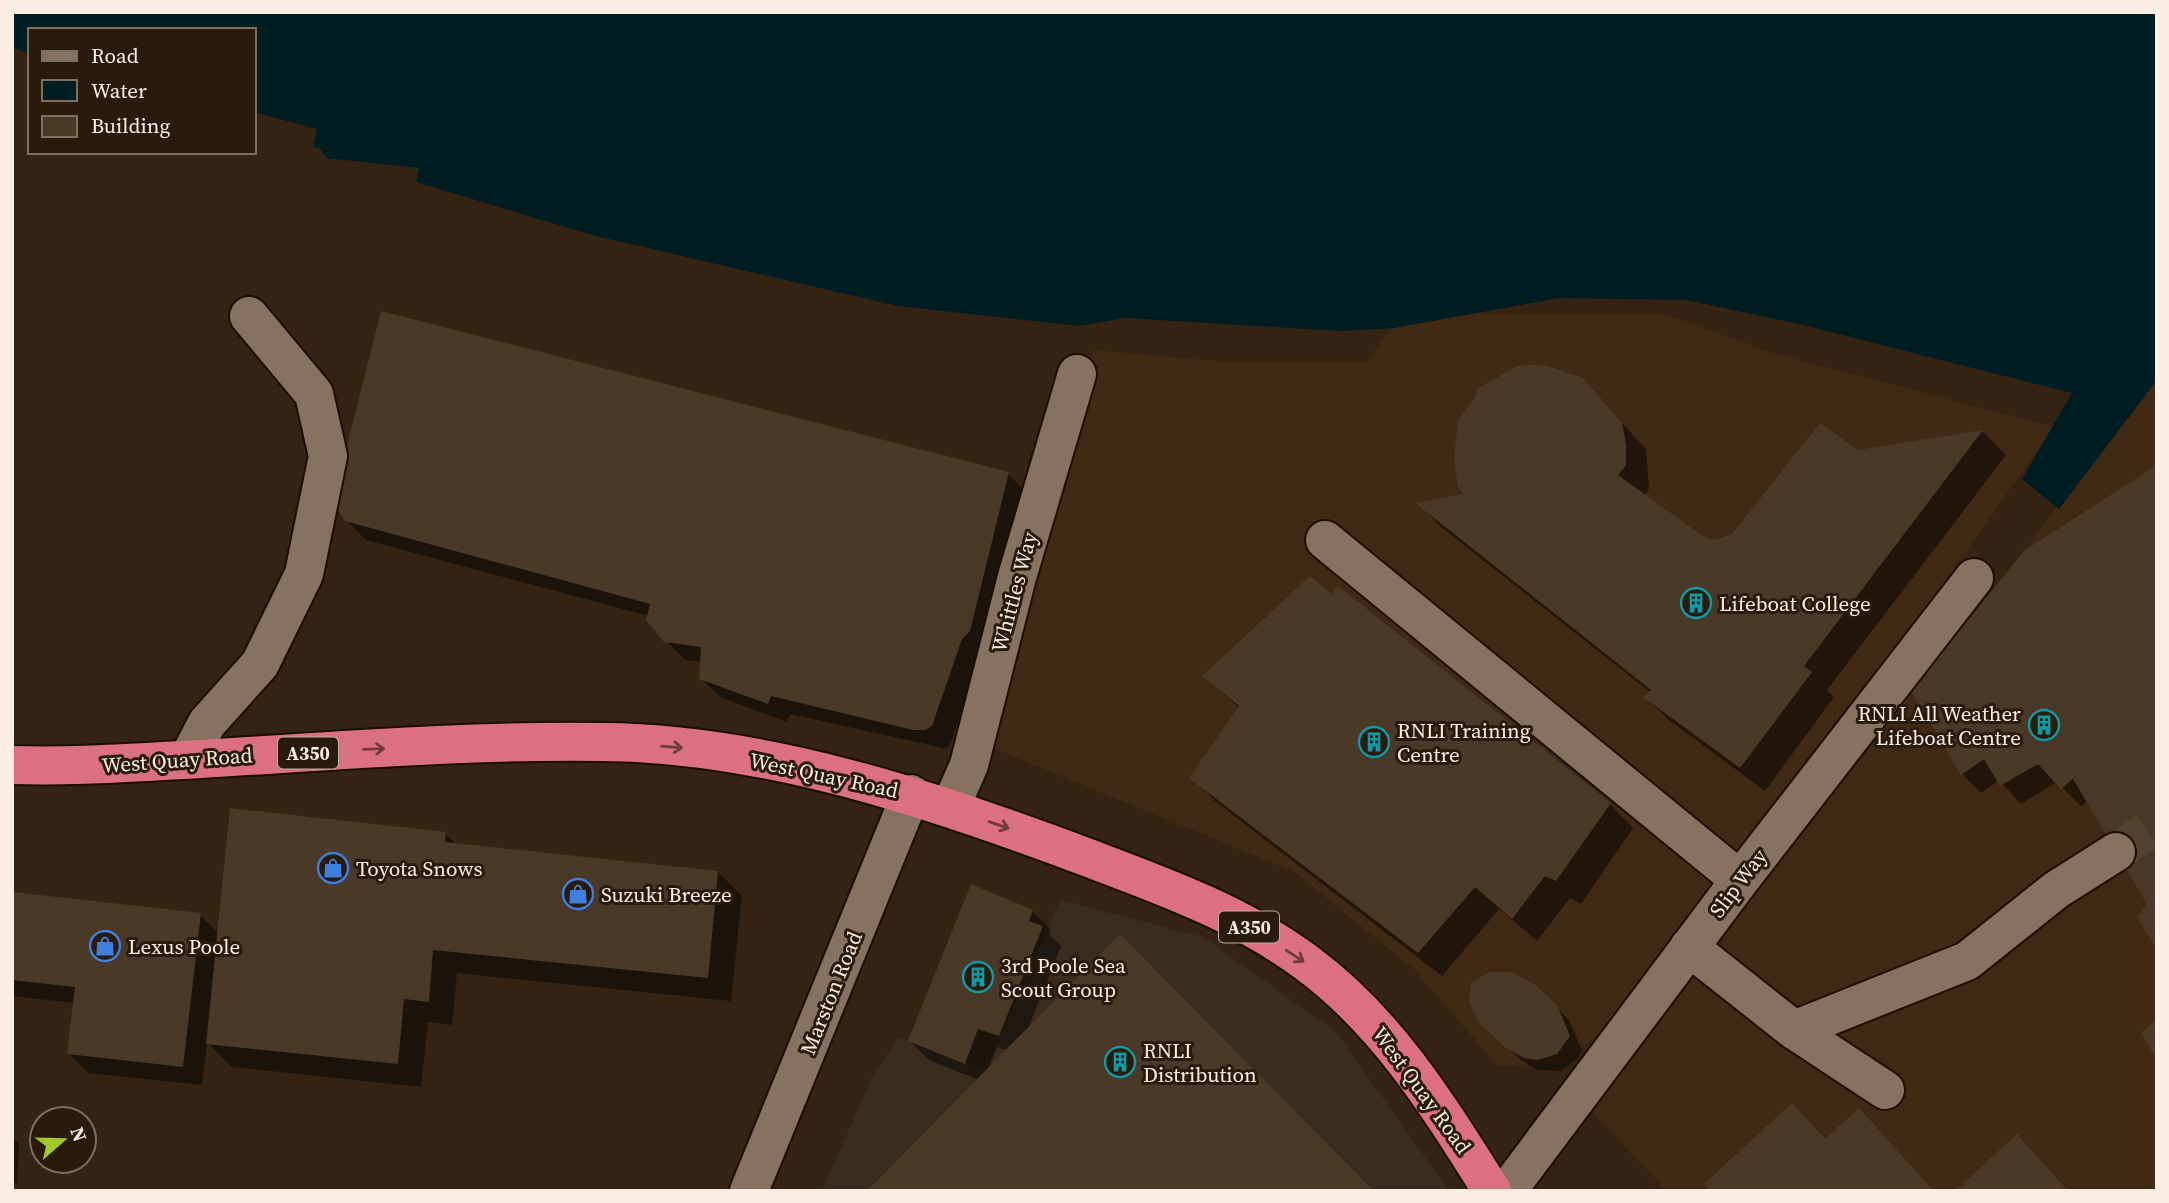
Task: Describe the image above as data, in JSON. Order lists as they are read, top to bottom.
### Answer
{
  "streets": {
    "highway": ["A350", "West Quay Road"],
    "street": ["Whittles Way", "Slip Way", "Marston Road"]
  },
  "crossings": [
    ["Whittles Way", "West Quay Road"],
    ["West Quay Road", "Marston Road"]
  ],
  "one_way": ["West Quay Road"],
  "places": {
    "building": [
      "Lifeboat College",
      "RNLI All Weather Lifeboat Centre",
      "RNLI Training Centre",
      "3rd Poole Sea Scout Group",
      "RNLI Distribution"
    ],
    "shop": ["Toyota Snows", "Suzuki Breeze", "Lexus Poole"]
  },
  "legend": ["Road", "Water", "Building"],
  "north": "right"
}
